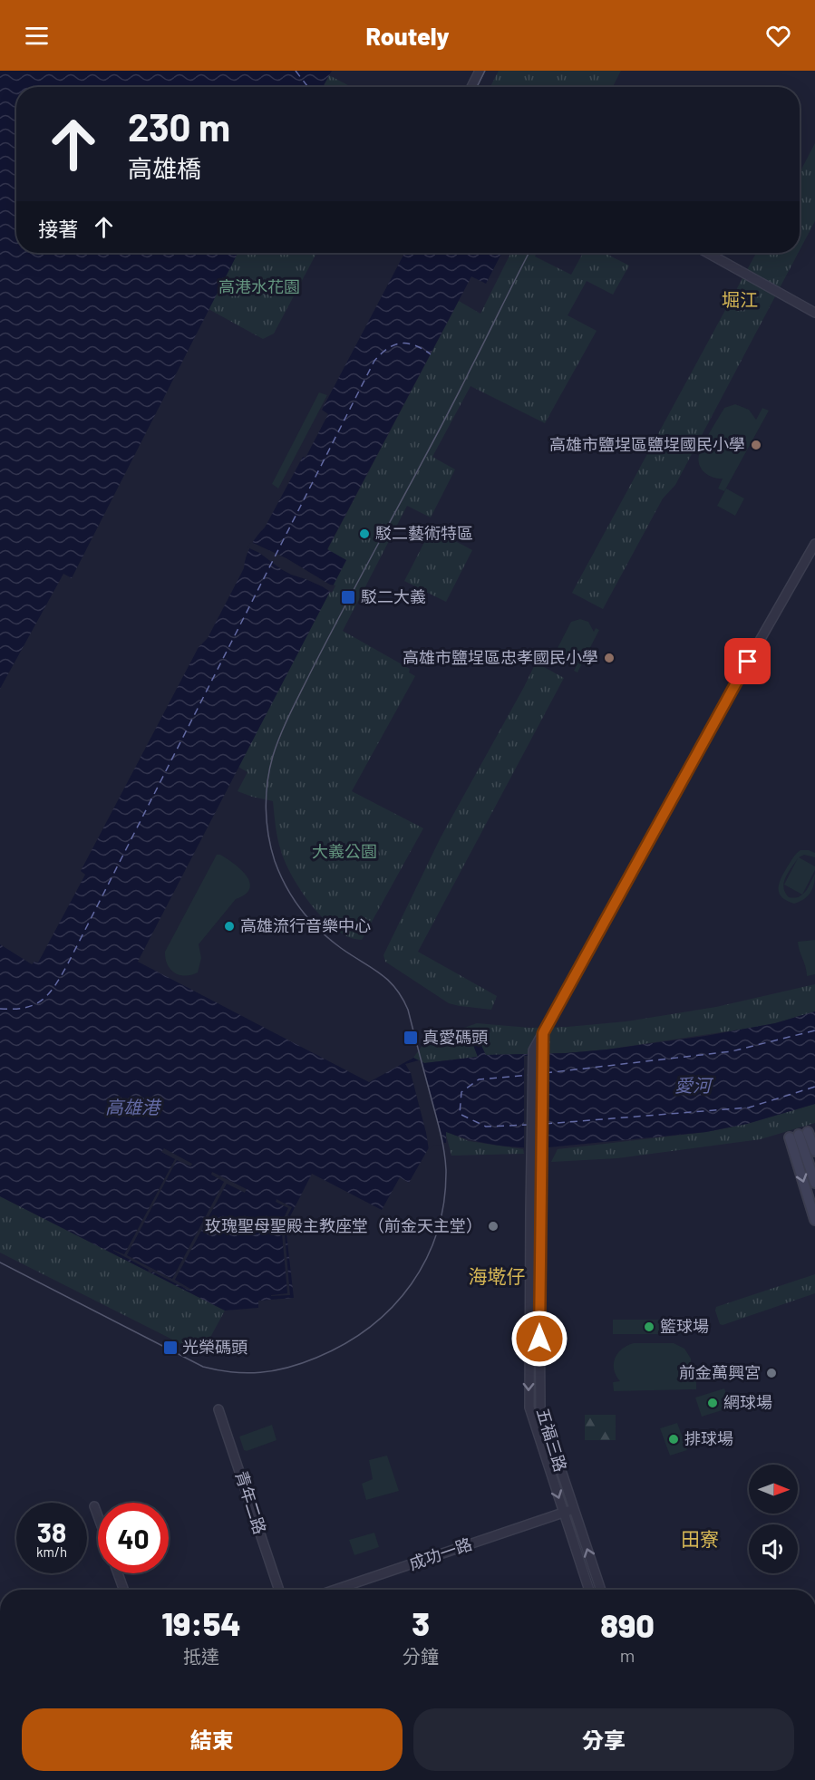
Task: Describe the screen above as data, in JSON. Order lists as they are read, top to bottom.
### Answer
{
  "streets": {
    "street": ["五福三路", "青年二路", "成功一路"]
  },
  "crossings": [
    ["五福三路", "成功一路"]
  ],
  "districts": ["堀江", "海墘仔", "田寮"],
  "water": ["愛河", "高雄港"],
  "parks": ["高港水花園", "大義公園"],
  "places": {
    "other": [
      "高雄市鹽埕區鹽埕國民小學",
      "駁二藝術特區",
      "高雄市鹽埕區忠孝國民小學",
      "高雄流行音樂中心",
      "玫瑰聖母聖殿主教座堂（前金天主堂）",
      "籃球場",
      "前金萬興宮",
      "網球場",
      "排球場"
    ],
    "transit": ["駁二大義", "真愛碼頭", "光榮碼頭"]
  },
  "north": "right",
  "page": {
    "header": "Routely",
    "turn": ["230 m", "高雄橋"],
    "then": "接著",
    "speed": "38 km/h",
    "limit": "40",
    "eta": [
      "19:54",
      "抵達",
      "3",
      "分鐘",
      "890",
      "m"
    ],
    "buttons": ["結束", "分享"]
  }
}
